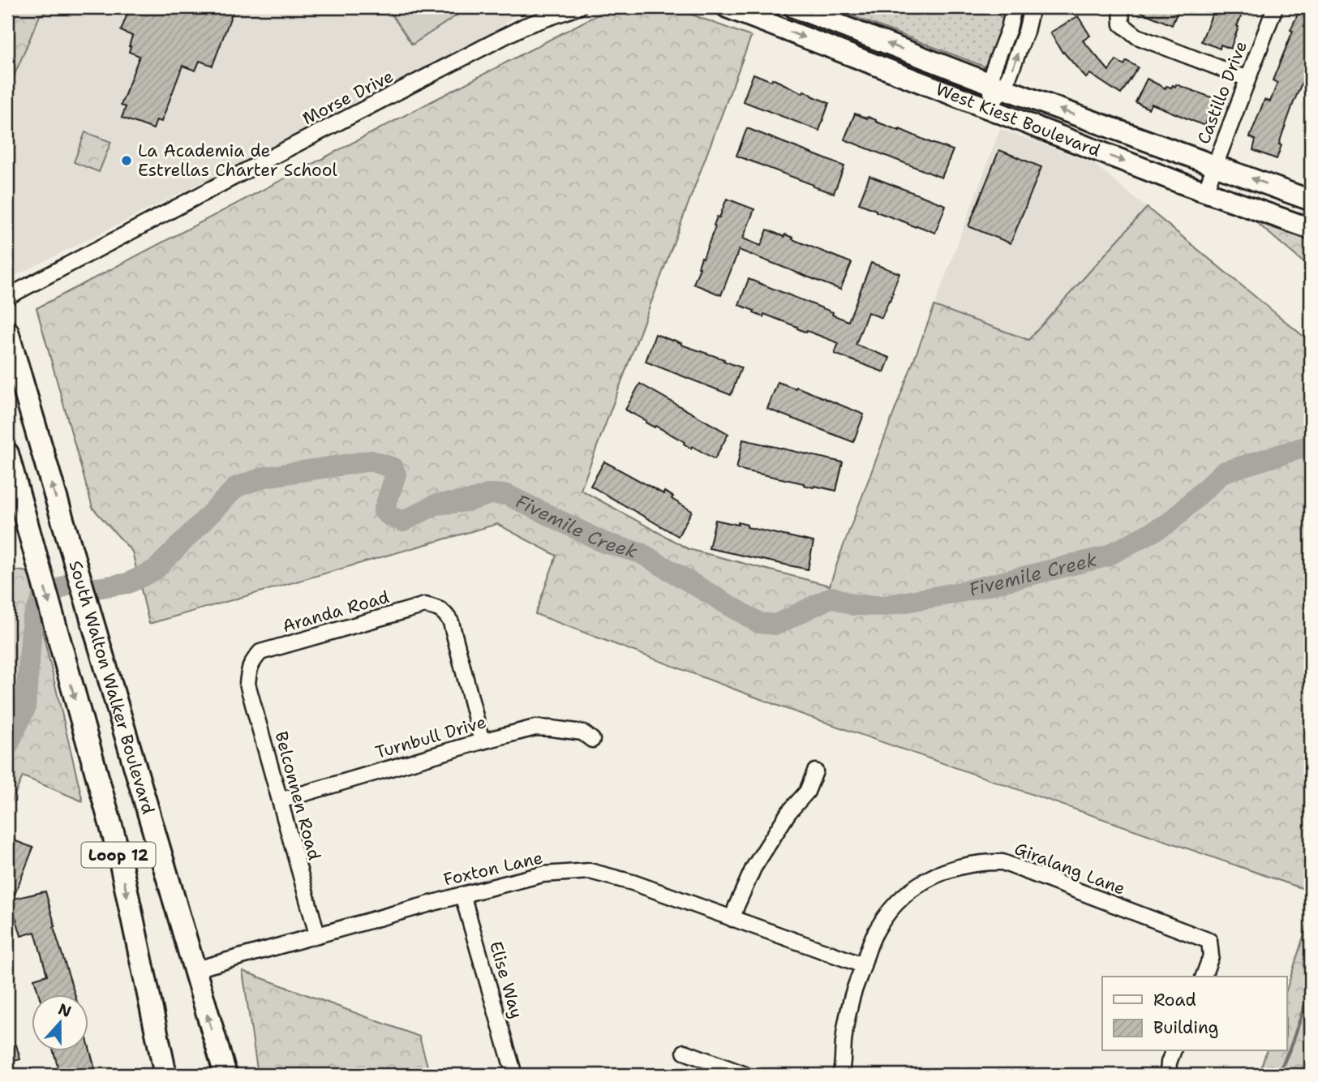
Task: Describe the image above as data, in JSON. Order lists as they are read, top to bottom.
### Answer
{
  "streets": {
    "main road": ["West Kiest Boulevard", "South Walton Walker Boulevard", "Loop 12"],
    "street": [
      "Castillo Drive",
      "Morse Drive",
      "Aranda Road",
      "Turnbull Drive",
      "Belconnen Road",
      "Foxton Lane",
      "Giralang Lane",
      "Elise Way"
    ]
  },
  "crossings": [
    ["Castillo Drive", "West Kiest Boulevard"],
    ["Aranda Road", "Turnbull Drive"],
    ["Aranda Road", "Belconnen Road"],
    ["South Walton Walker Boulevard", "Foxton Lane"],
    ["Turnbull Drive", "Belconnen Road"],
    ["Belconnen Road", "Foxton Lane"],
    ["Foxton Lane", "Giralang Lane"],
    ["Foxton Lane", "Elise Way"]
  ],
  "water": ["Fivemile Creek"],
  "places": ["La Academia de Estrellas Charter School"],
  "legend": ["Road", "Building"],
  "north": "top"
}
